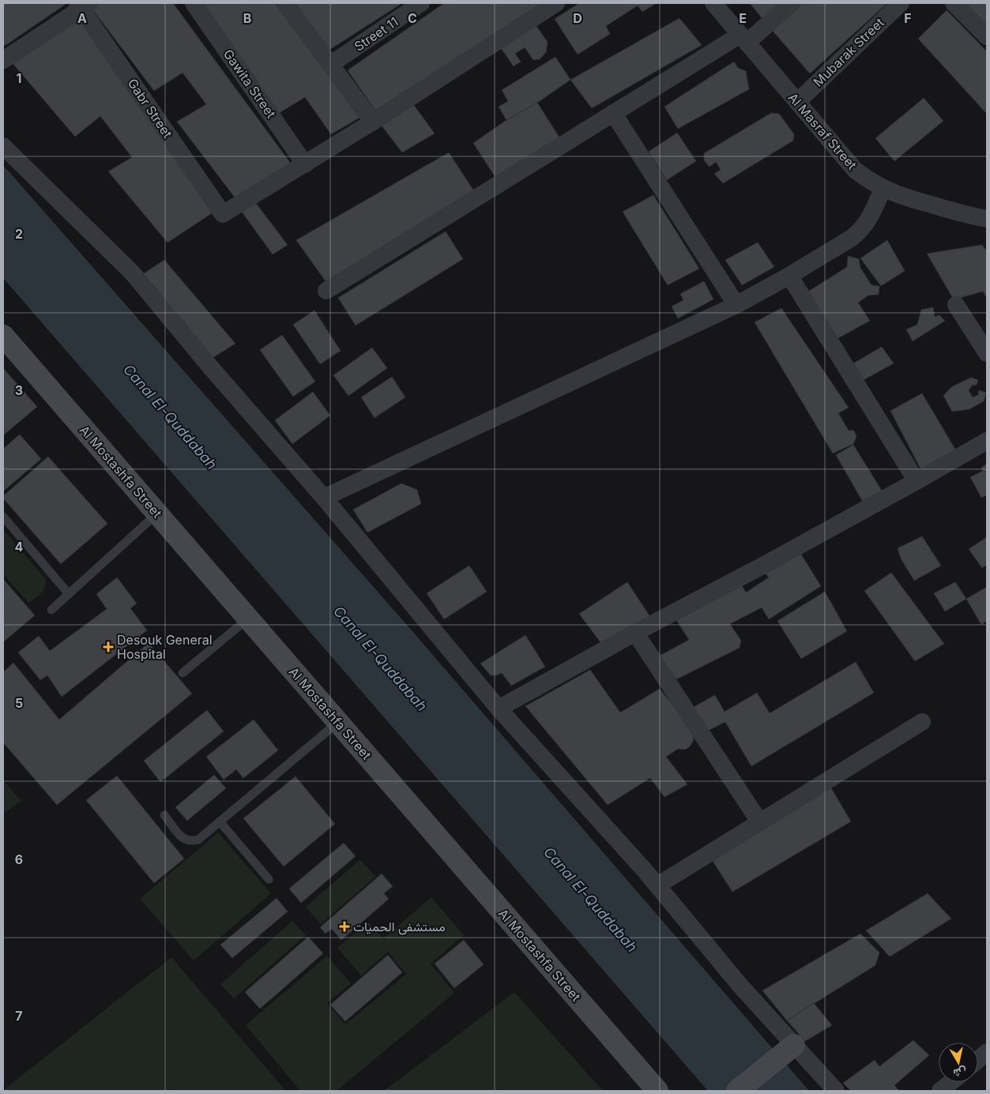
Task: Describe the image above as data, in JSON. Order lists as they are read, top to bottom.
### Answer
{
  "streets": {
    "main road": ["Al Mostashfa Street"],
    "street": [
      "Street 11",
      "Mubarak Street",
      "Gawita Street",
      "Gabr Street",
      "Al Masraf Street"
    ]
  },
  "crossings": [
    ["Mubarak Street", "Al Masraf Street"],
    ["Gawita Street", "Gabr Street"]
  ],
  "water": ["Canal El-Quddabah"],
  "places": {
    "health": ["Desouk General Hospital", "مستشفى الحميات"]
  },
  "north": "bottom",
  "grid": {
    "columns": [
      "A",
      "B",
      "C",
      "D",
      "E",
      "F"
    ],
    "rows": [
      "1",
      "2",
      "3",
      "4",
      "5",
      "6",
      "7"
    ]
  }
}
